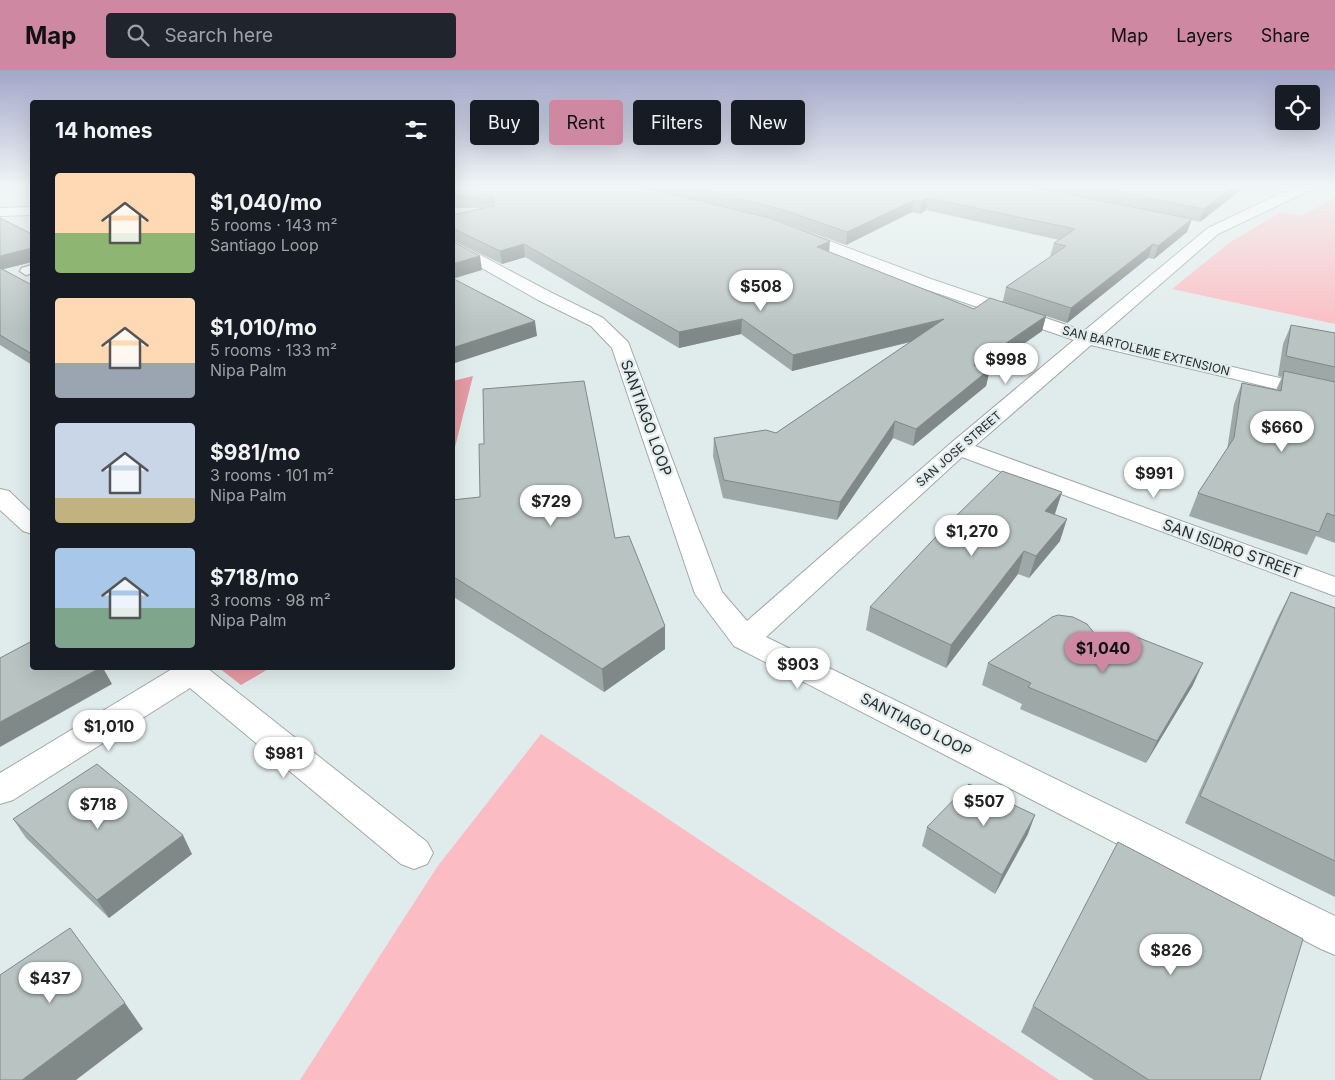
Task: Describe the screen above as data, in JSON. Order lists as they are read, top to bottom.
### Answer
{
  "streets": {
    "street": [
      "SAN BARTOLEME EXTENSION",
      "SANTIAGO LOOP",
      "SAN JOSE STREET",
      "SAN ISIDRO STREET"
    ]
  },
  "crossings": [
    ["SAN BARTOLEME EXTENSION", "SAN JOSE STREET"],
    ["SANTIAGO LOOP", "SAN JOSE STREET"],
    ["SAN JOSE STREET", "SAN ISIDRO STREET"]
  ],
  "page": {
    "header": "Map",
    "search": "Search here",
    "nav": ["Map", "Layers", "Share"],
    "chip": [
      "Buy",
      "Rent",
      "Filters",
      "New"
    ],
    "heading": "14 homes",
    "list": [
      {
        "name": "$1,040/mo",
        "note": "5 rooms · 143 m² · Santiago Loop"
      },
      {
        "name": "$1,010/mo",
        "note": "5 rooms · 133 m² · Nipa Palm"
      },
      {
        "name": "$981/mo",
        "note": "3 rooms · 101 m² · Nipa Palm"
      },
      {
        "name": "$718/mo",
        "note": "3 rooms · 98 m² · Nipa Palm"
      }
    ],
    "price": [
      "$508",
      "$998",
      "$660",
      "$991",
      "$729",
      "$1,270",
      "$1,040",
      "$903",
      "$1,010",
      "$981",
      "$507",
      "$718",
      "$826",
      "$437"
    ]
  }
}
